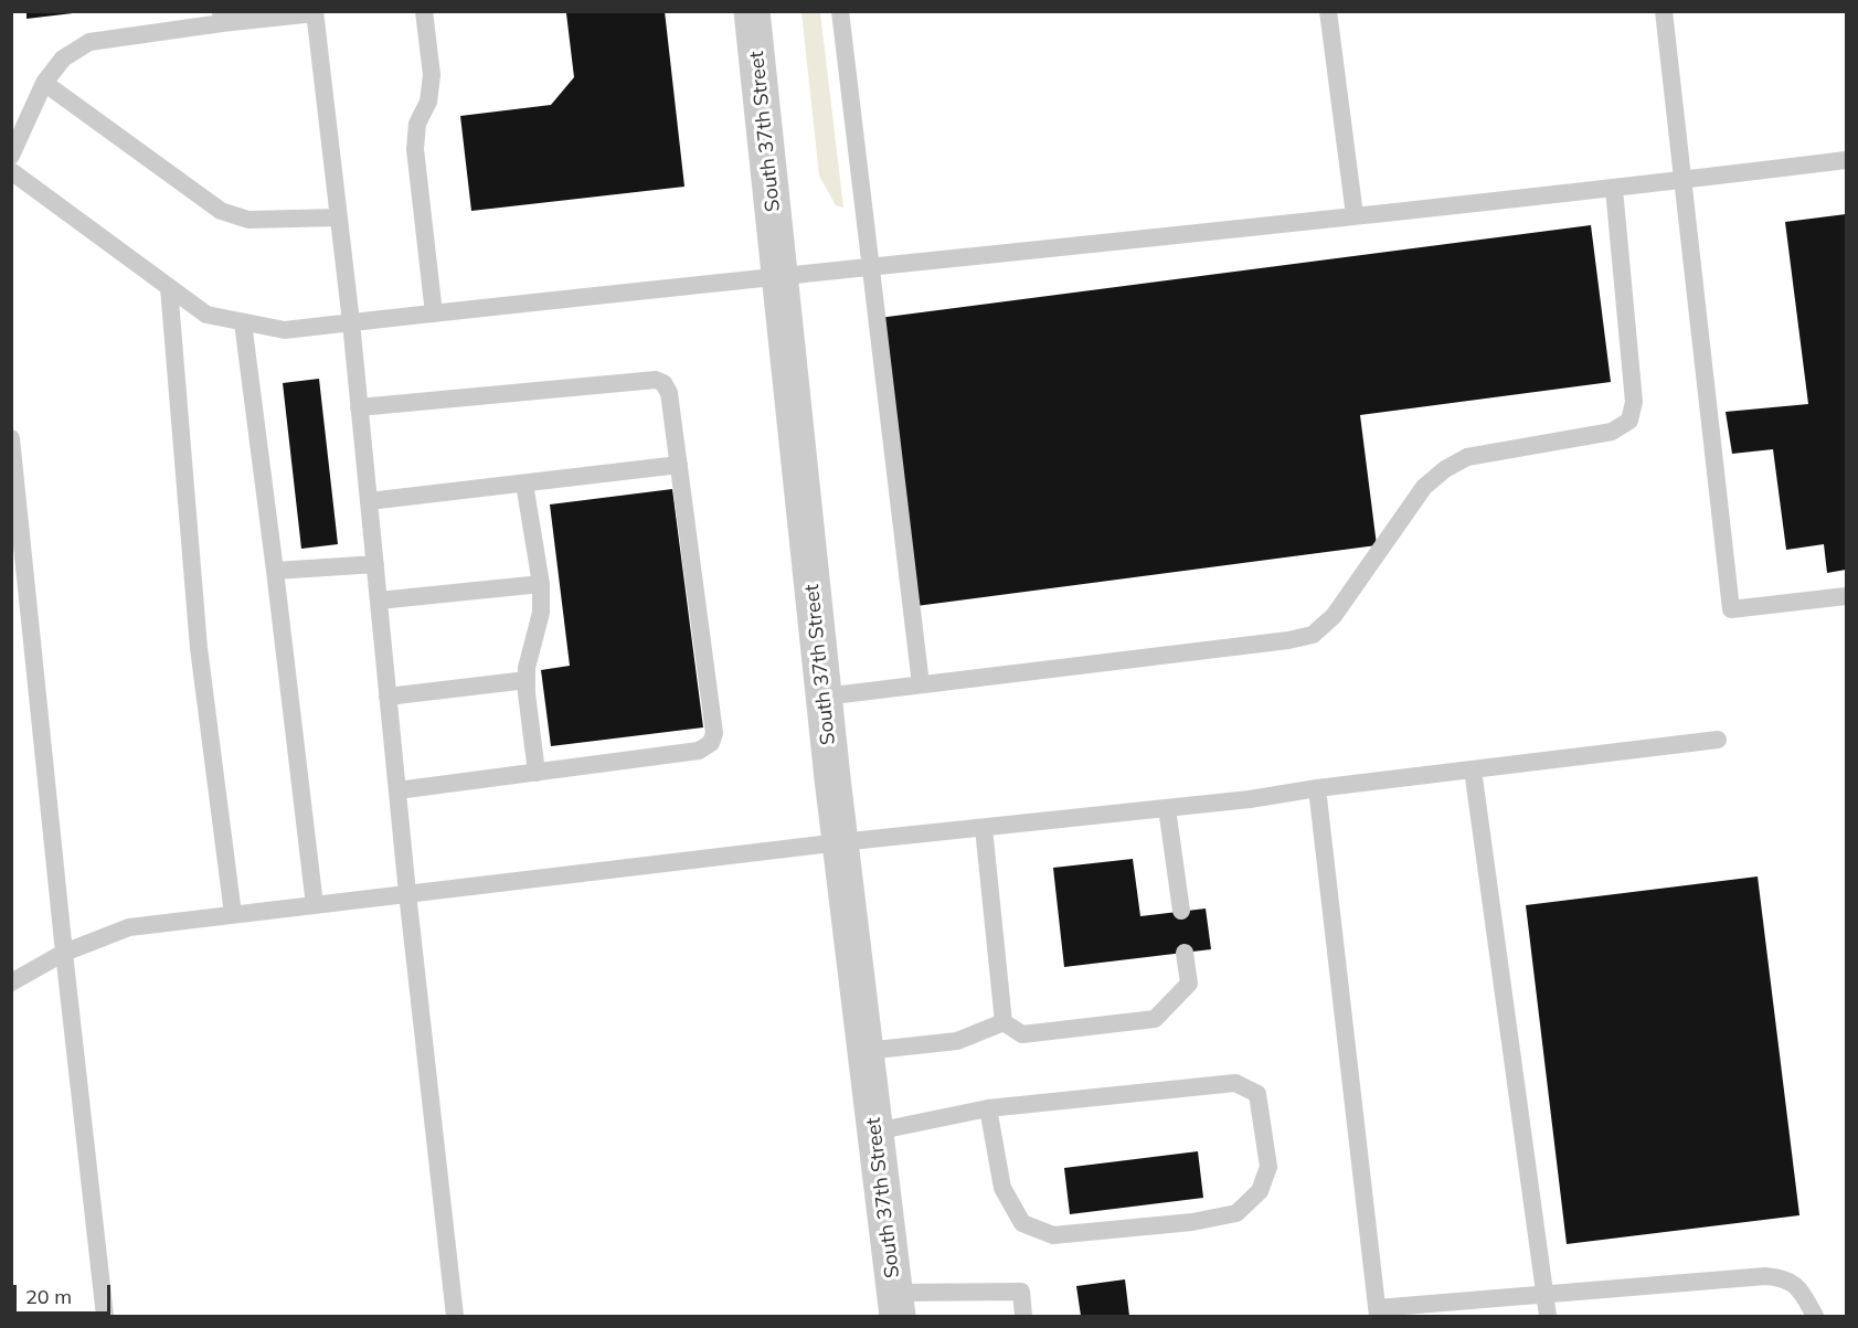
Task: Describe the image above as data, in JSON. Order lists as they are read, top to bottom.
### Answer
{
  "streets": {
    "street": ["South 37th Street"]
  },
  "scale_bar": "20 m"
}
